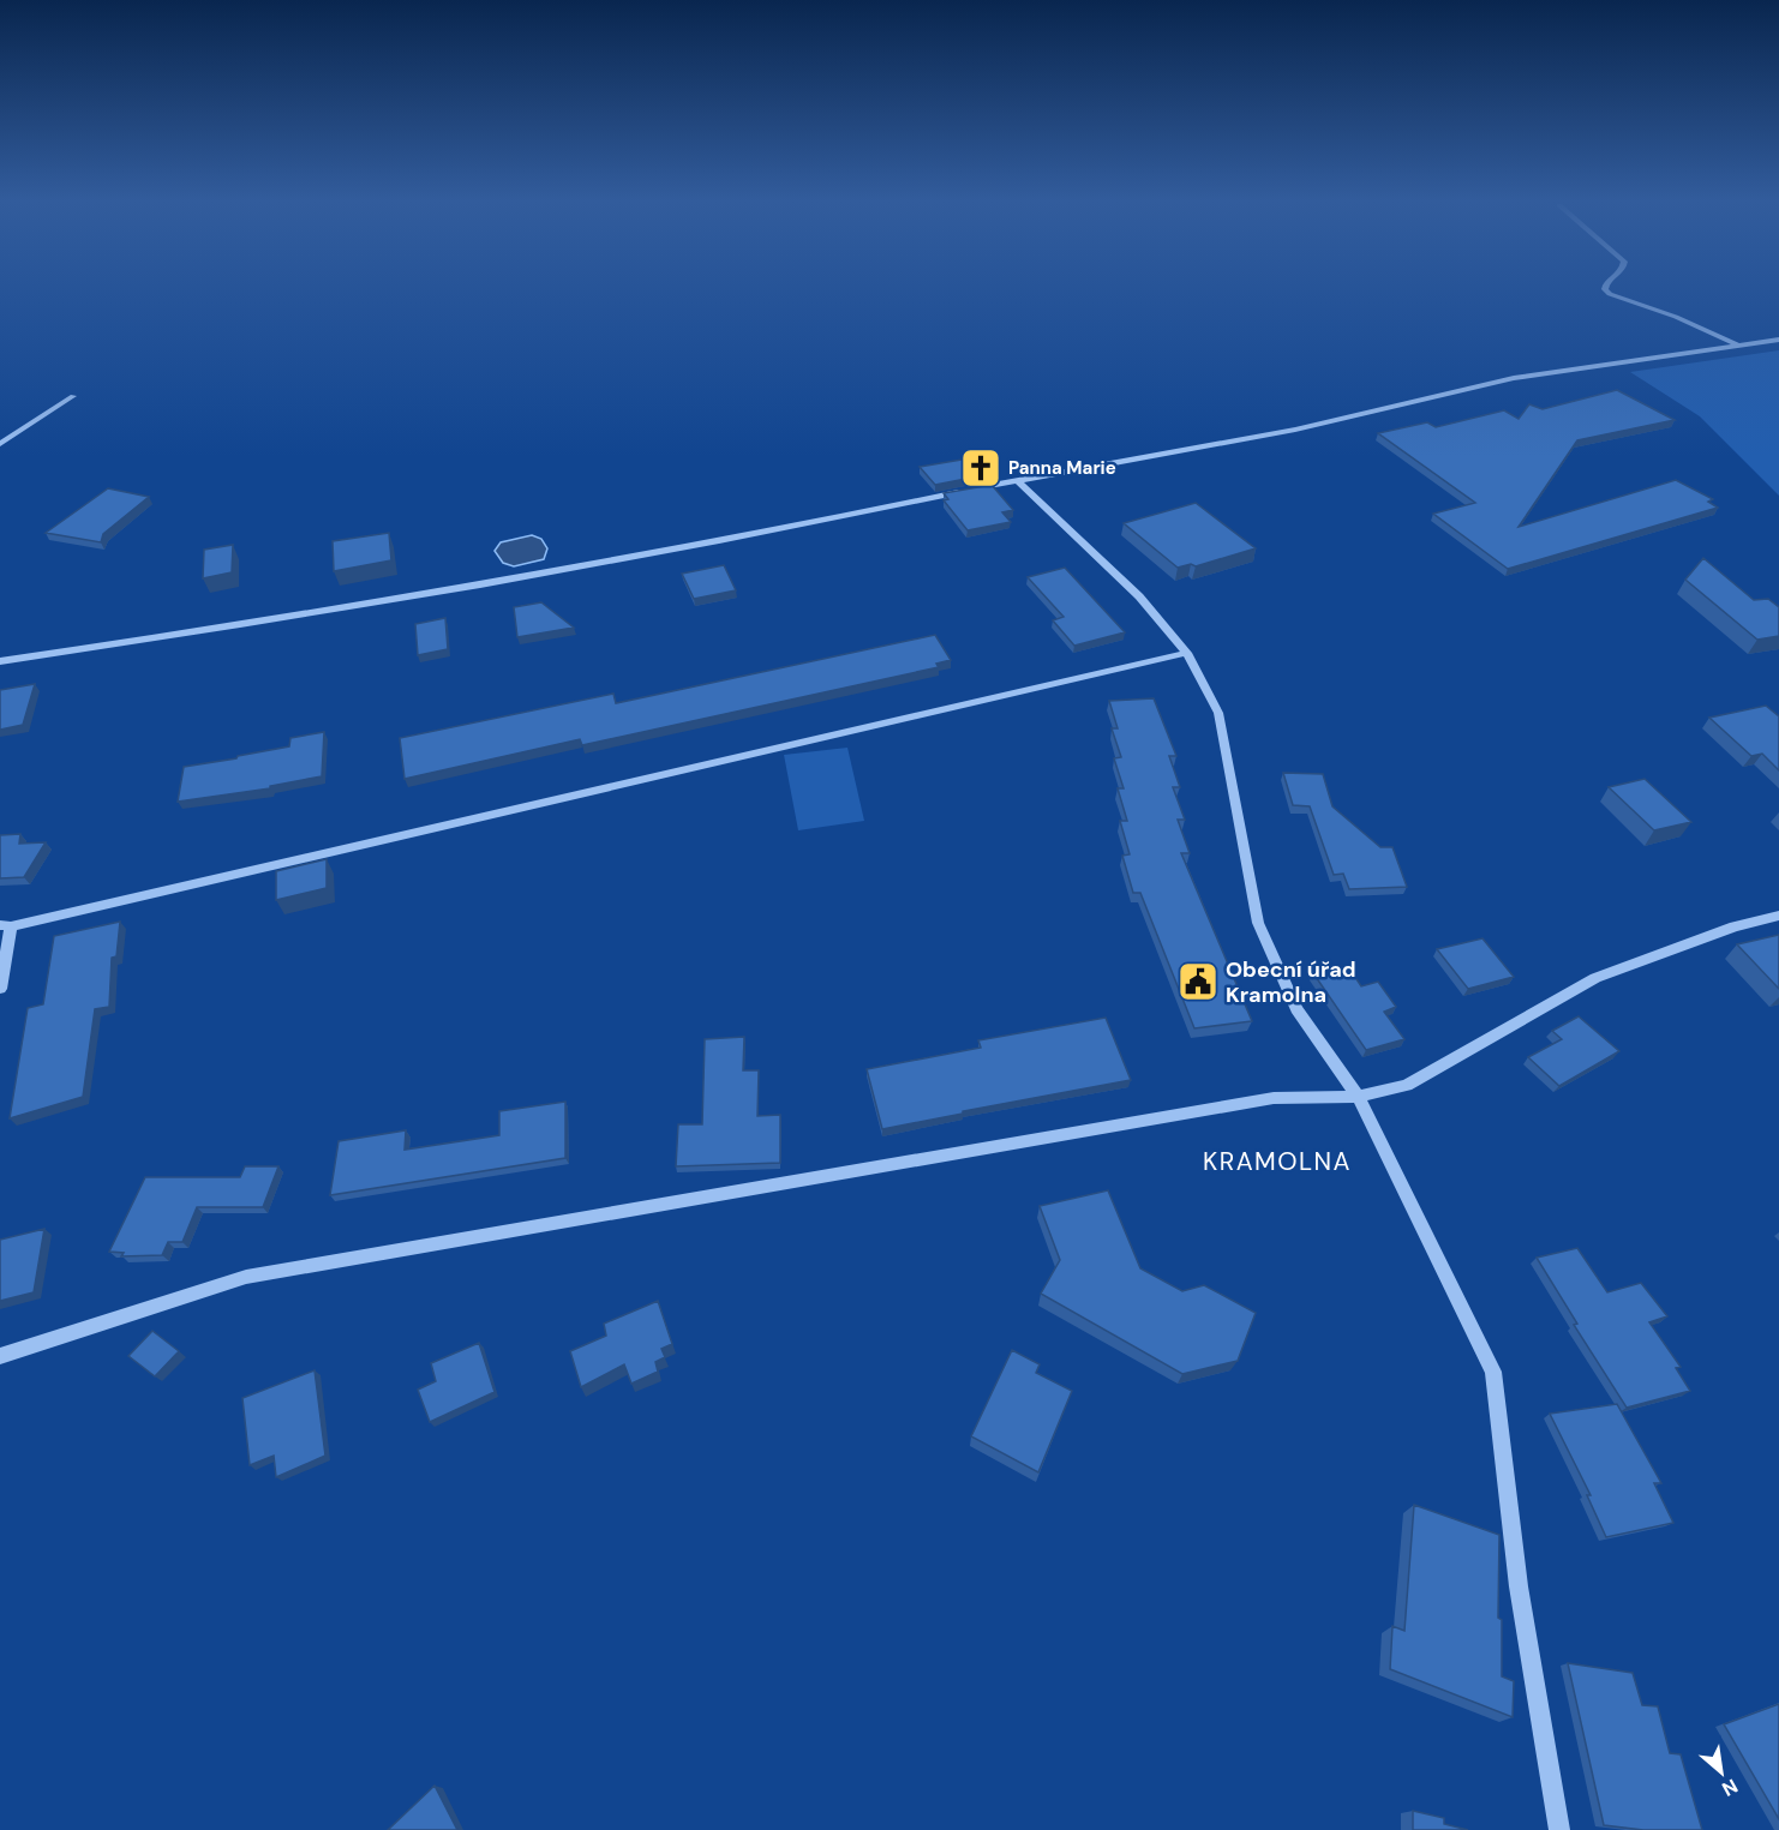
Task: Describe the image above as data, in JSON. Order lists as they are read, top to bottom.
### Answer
{
  "districts": ["KRAMOLNA"],
  "places": {
    "church": ["Panna Marie"],
    "public building": ["Obecní úřad Kramolna"]
  },
  "north": "bottom right"
}
